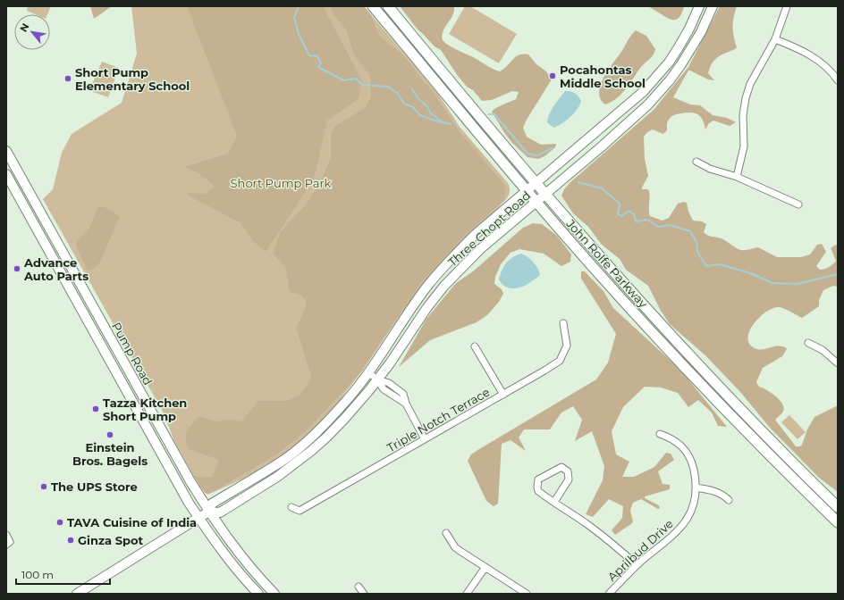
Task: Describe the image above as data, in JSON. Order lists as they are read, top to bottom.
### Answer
{
  "streets": {
    "main road": ["Three Chopt Road", "John Rolfe Parkway", "Pump Road"],
    "street": ["Triple Notch Terrace", "Aprilbud Drive"]
  },
  "crossings": [
    ["Three Chopt Road", "John Rolfe Parkway"],
    ["Three Chopt Road", "Pump Road"]
  ],
  "parks": ["Short Pump Park"],
  "places": [
    "Pocahontas Middle School",
    "Short Pump Elementary School",
    "Advance Auto Parts",
    "Tazza Kitchen Short Pump",
    "Einstein Bros. Bagels",
    "The UPS Store",
    "TAVA Cuisine of India",
    "Ginza Spot"
  ],
  "scale_bar": "100 m",
  "north": "top left"
}
